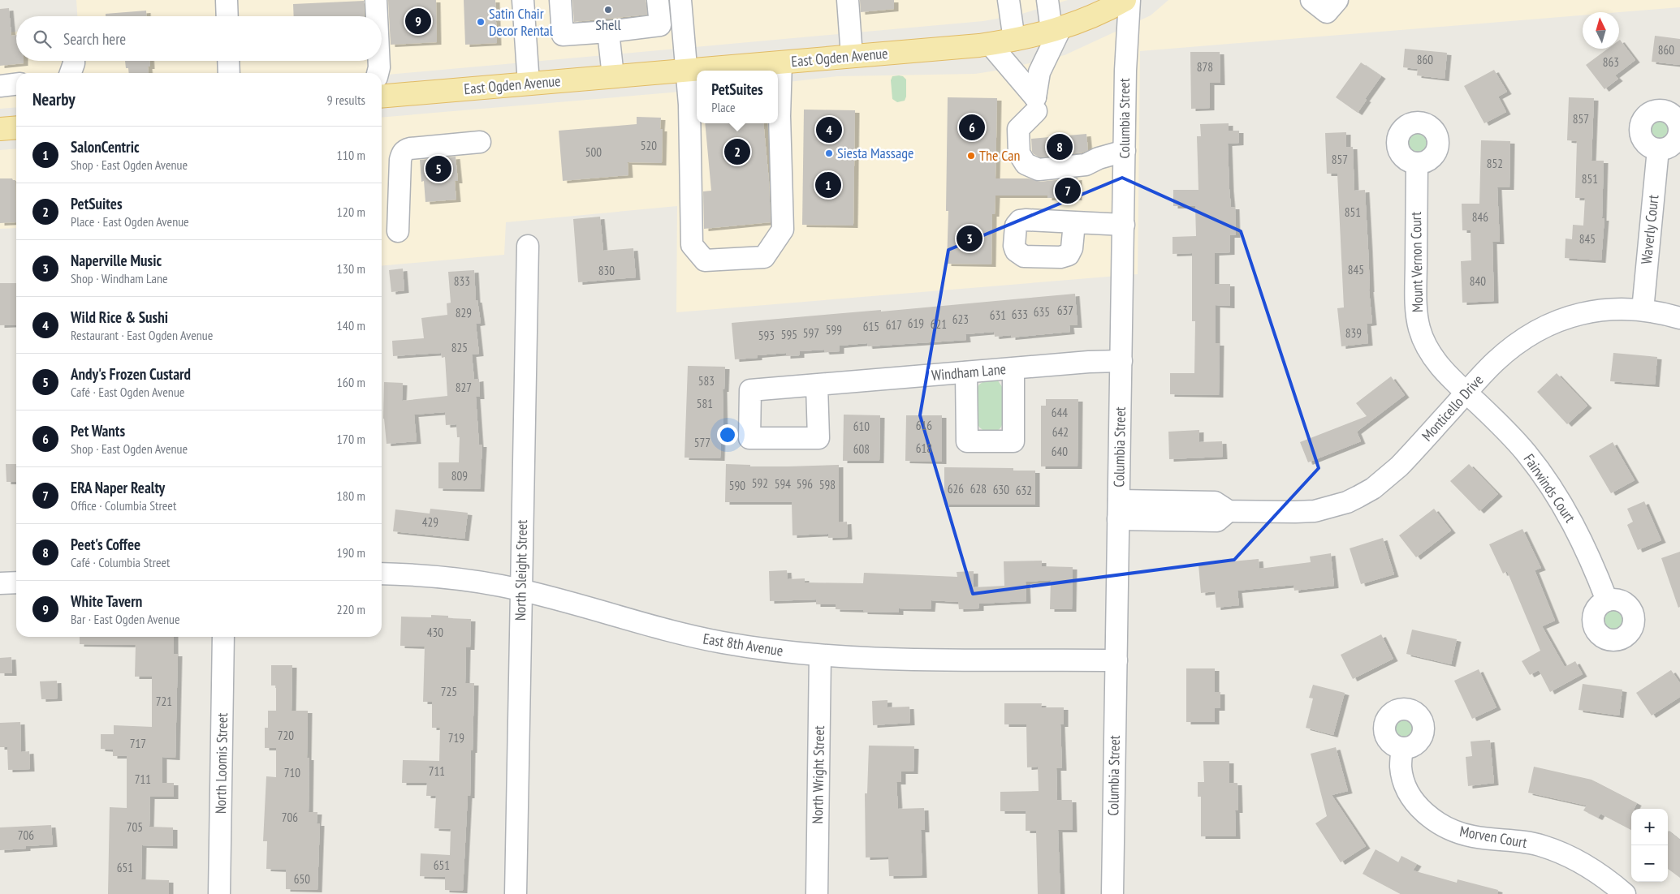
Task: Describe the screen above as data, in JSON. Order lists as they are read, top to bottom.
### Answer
{
  "streets": {
    "main road": ["East Ogden Avenue"],
    "street": [
      "Columbia Street",
      "Waverly Court",
      "Mount Vernon Court",
      "Windham Lane",
      "Monticello Drive",
      "Fairwinds Court",
      "North Sleight Street",
      "East 8th Avenue",
      "North Loomis Street",
      "North Wright Street",
      "Morven Court"
    ]
  },
  "crossings": [
    ["Columbia Street", "Windham Lane"],
    ["Columbia Street", "Monticello Drive"],
    ["Columbia Street", "East 8th Avenue"],
    ["Waverly Court", "Monticello Drive"],
    ["Mount Vernon Court", "Monticello Drive"],
    ["Mount Vernon Court", "Fairwinds Court"],
    ["Monticello Drive", "Fairwinds Court"],
    ["North Sleight Street", "East 8th Avenue"],
    ["East 8th Avenue", "North Wright Street"]
  ],
  "places": [
    "Shell",
    "Satin Chair Decor Rental",
    "Siesta Massage",
    "The Can"
  ],
  "house_numbers": [
    "860",
    "860",
    "863",
    "878",
    "857",
    "520",
    "500",
    "857",
    "852",
    "851",
    "851",
    "846",
    "845",
    "845",
    "830",
    "833",
    "840",
    "637",
    "635",
    "829",
    "633",
    "631",
    "623",
    "619",
    "621",
    "617",
    "615",
    "599",
    "597",
    "839",
    "595",
    "593",
    "825",
    "583",
    "827",
    "581",
    "644",
    "616",
    "610",
    "642",
    "577",
    "618",
    "608",
    "640",
    "809",
    "592",
    "594",
    "596",
    "598",
    "590",
    "626",
    "628",
    "630",
    "632",
    "429",
    "430",
    "725",
    "721",
    "720",
    "719",
    "717",
    "711",
    "710",
    "711",
    "706",
    "705",
    "706",
    "651",
    "651",
    "650"
  ],
  "north": "top",
  "page": {
    "pins": [
      "9",
      "6",
      "4",
      "8",
      "2",
      "5",
      "1",
      "7",
      "3"
    ],
    "search": "Search here",
    "popup": ["PetSuites", "Place"],
    "heading": ["Nearby", "9 results"],
    "list": [
      {
        "mark": "1",
        "name": "SalonCentric",
        "note": "Shop · East Ogden Avenue",
        "value": "110 m"
      },
      {
        "mark": "2",
        "name": "PetSuites",
        "note": "Place · East Ogden Avenue",
        "value": "120 m"
      },
      {
        "mark": "3",
        "name": "Naperville Music",
        "note": "Shop · Windham Lane",
        "value": "130 m"
      },
      {
        "mark": "4",
        "name": "Wild Rice & Sushi",
        "note": "Restaurant · East Ogden Avenue",
        "value": "140 m"
      },
      {
        "mark": "5",
        "name": "Andy's Frozen Custard",
        "note": "Café · East Ogden Avenue",
        "value": "160 m"
      },
      {
        "mark": "6",
        "name": "Pet Wants",
        "note": "Shop · East Ogden Avenue",
        "value": "170 m"
      },
      {
        "mark": "7",
        "name": "ERA Naper Realty",
        "note": "Office · Columbia Street",
        "value": "180 m"
      },
      {
        "mark": "8",
        "name": "Peet's Coffee",
        "note": "Café · Columbia Street",
        "value": "190 m"
      },
      {
        "mark": "9",
        "name": "White Tavern",
        "note": "Bar · East Ogden Avenue",
        "value": "220 m"
      }
    ],
    "map_buttons": ["+", "−"]
  }
}
